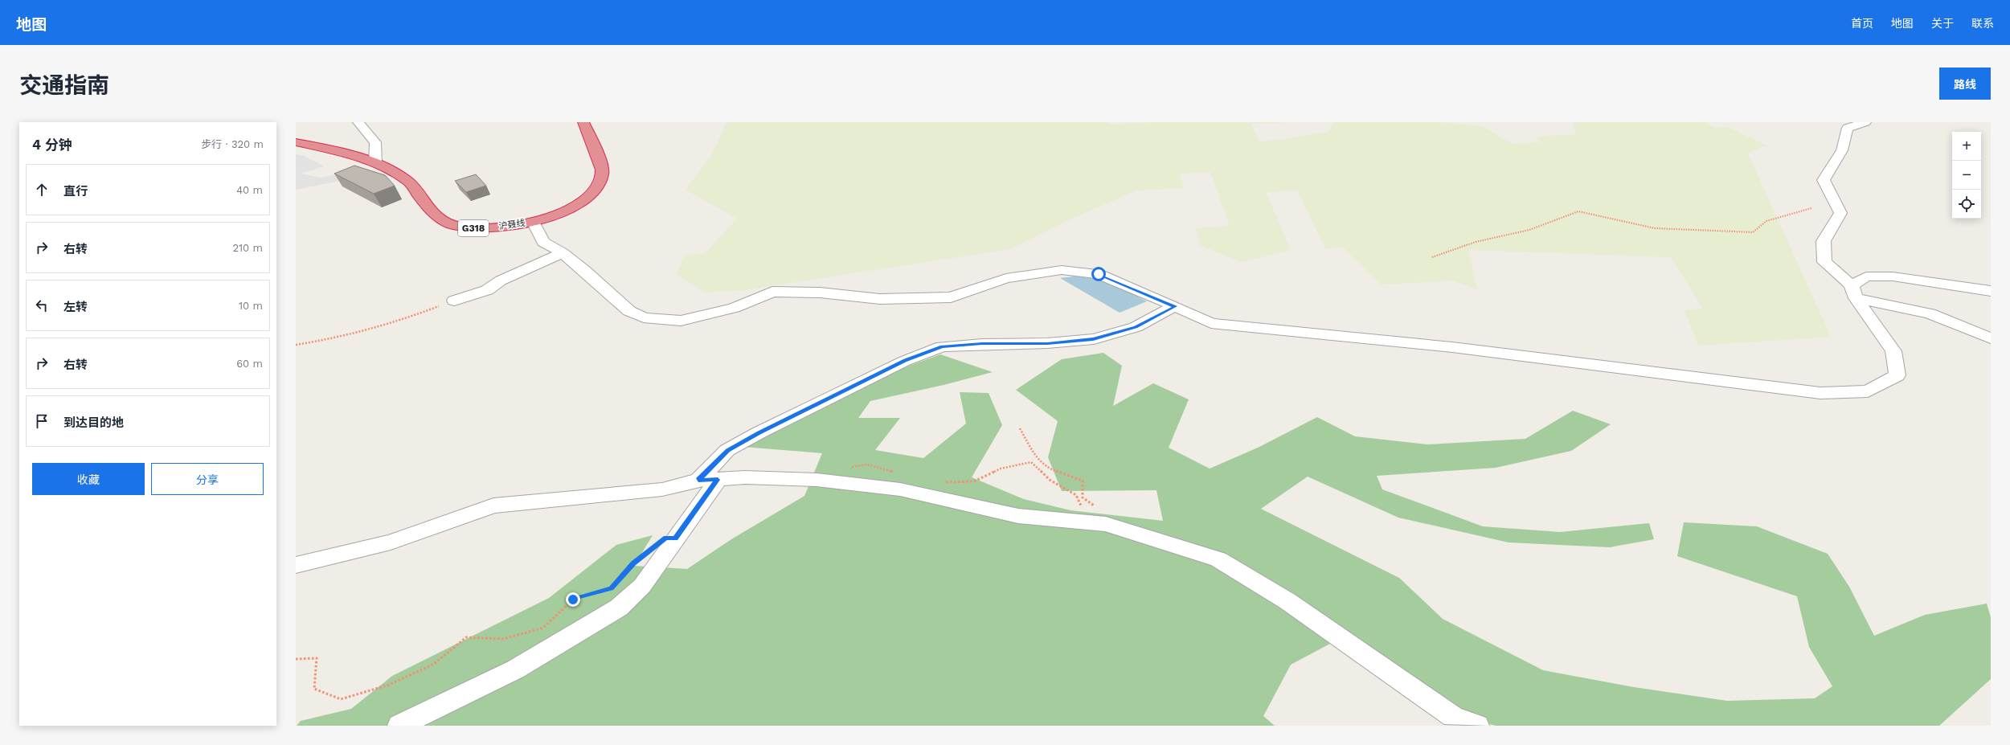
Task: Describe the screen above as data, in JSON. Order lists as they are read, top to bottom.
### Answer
{
  "streets": {
    "highway": ["沪聂线", "G318"]
  },
  "page": {
    "header": "地图",
    "nav": [
      "首页",
      "地图",
      "关于",
      "联系"
    ],
    "title": "交通指南",
    "buttons": [
      "路线",
      ["收藏", "分享"]
    ],
    "heading": ["4 分钟", "步行 · 320 m"],
    "map_buttons": ["+", "−"],
    "list": [
      ["直行", "40 m"],
      ["右转", "210 m"],
      ["左转", "10 m"],
      ["右转", "60 m"],
      "到达目的地"
    ]
  }
}
